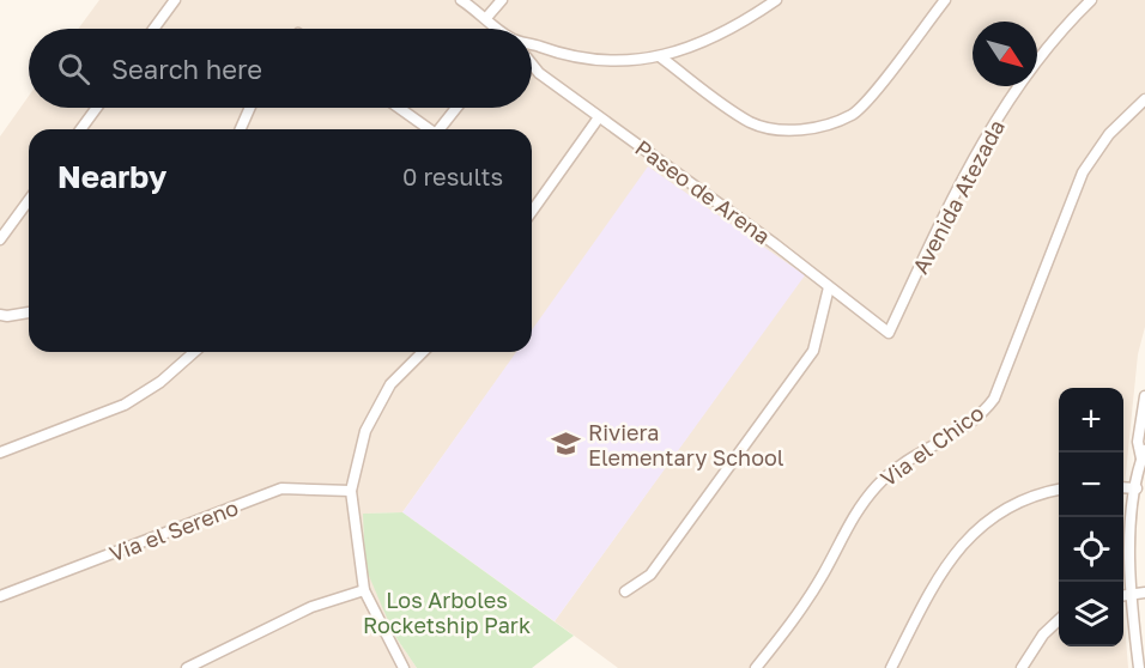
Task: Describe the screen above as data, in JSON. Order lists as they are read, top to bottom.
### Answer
{
  "streets": {
    "street": [
      "Paseo de Arena",
      "Avenida Atezada",
      "Via el Chico",
      "Via el Sereno"
    ]
  },
  "crossings": [
    ["Paseo de Arena", "Avenida Atezada"]
  ],
  "parks": ["Los Arboles Rocketship Park"],
  "places": {
    "school or university": ["Riviera Elementary School"]
  },
  "north": "bottom right",
  "page": {
    "search": "Search here",
    "heading": ["Nearby", "0 results"],
    "map_buttons": ["+", "−"]
  }
}
